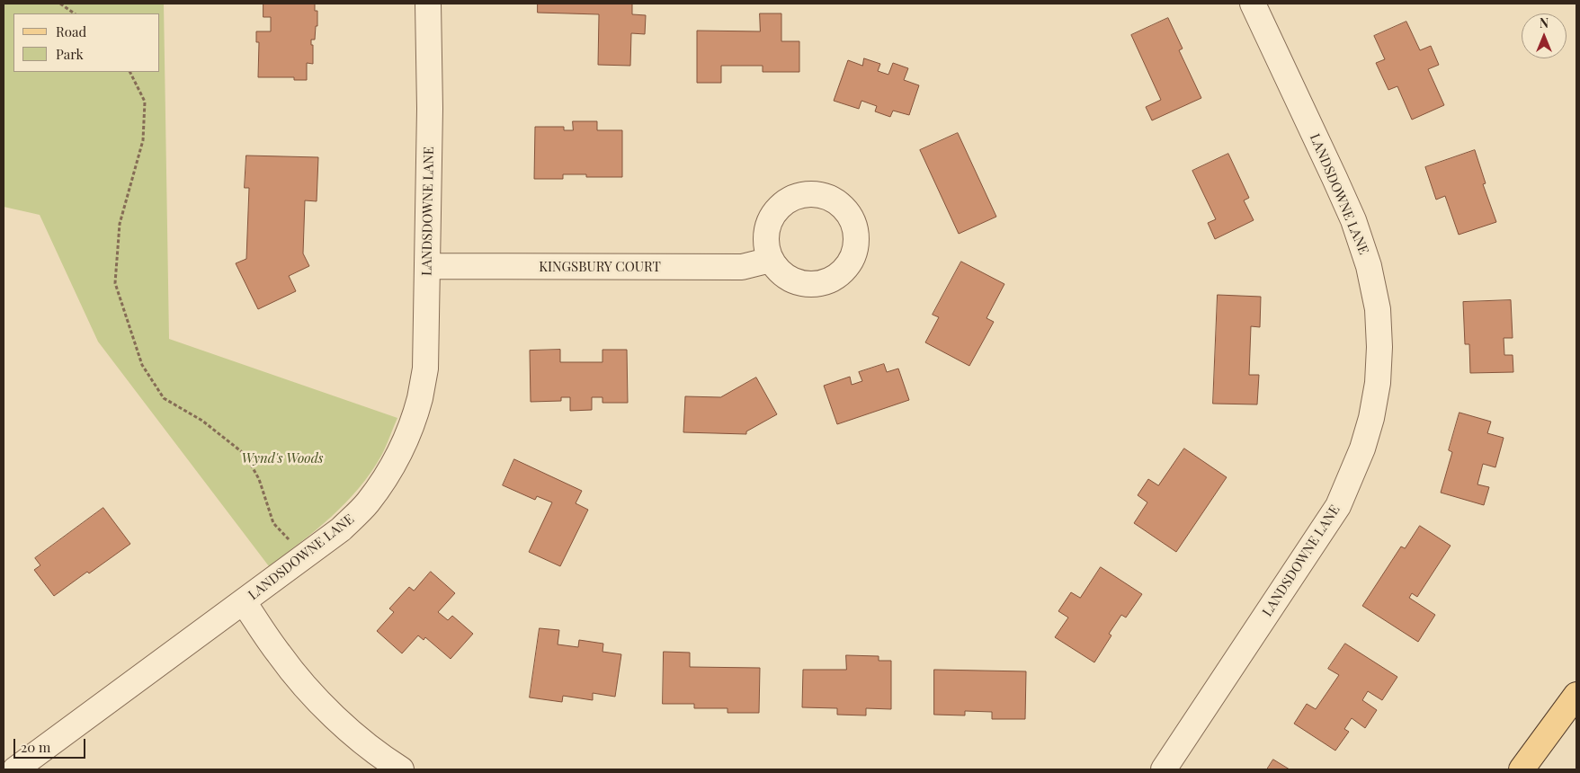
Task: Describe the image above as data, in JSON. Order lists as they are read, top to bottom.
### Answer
{
  "streets": {
    "street": ["LANDSDOWNE LANE", "KINGSBURY COURT"]
  },
  "crossings": [
    ["LANDSDOWNE LANE", "KINGSBURY COURT"]
  ],
  "parks": ["Wynd's Woods"],
  "legend": ["Road", "Park"],
  "scale_bar": "20 m",
  "north": "top"
}
